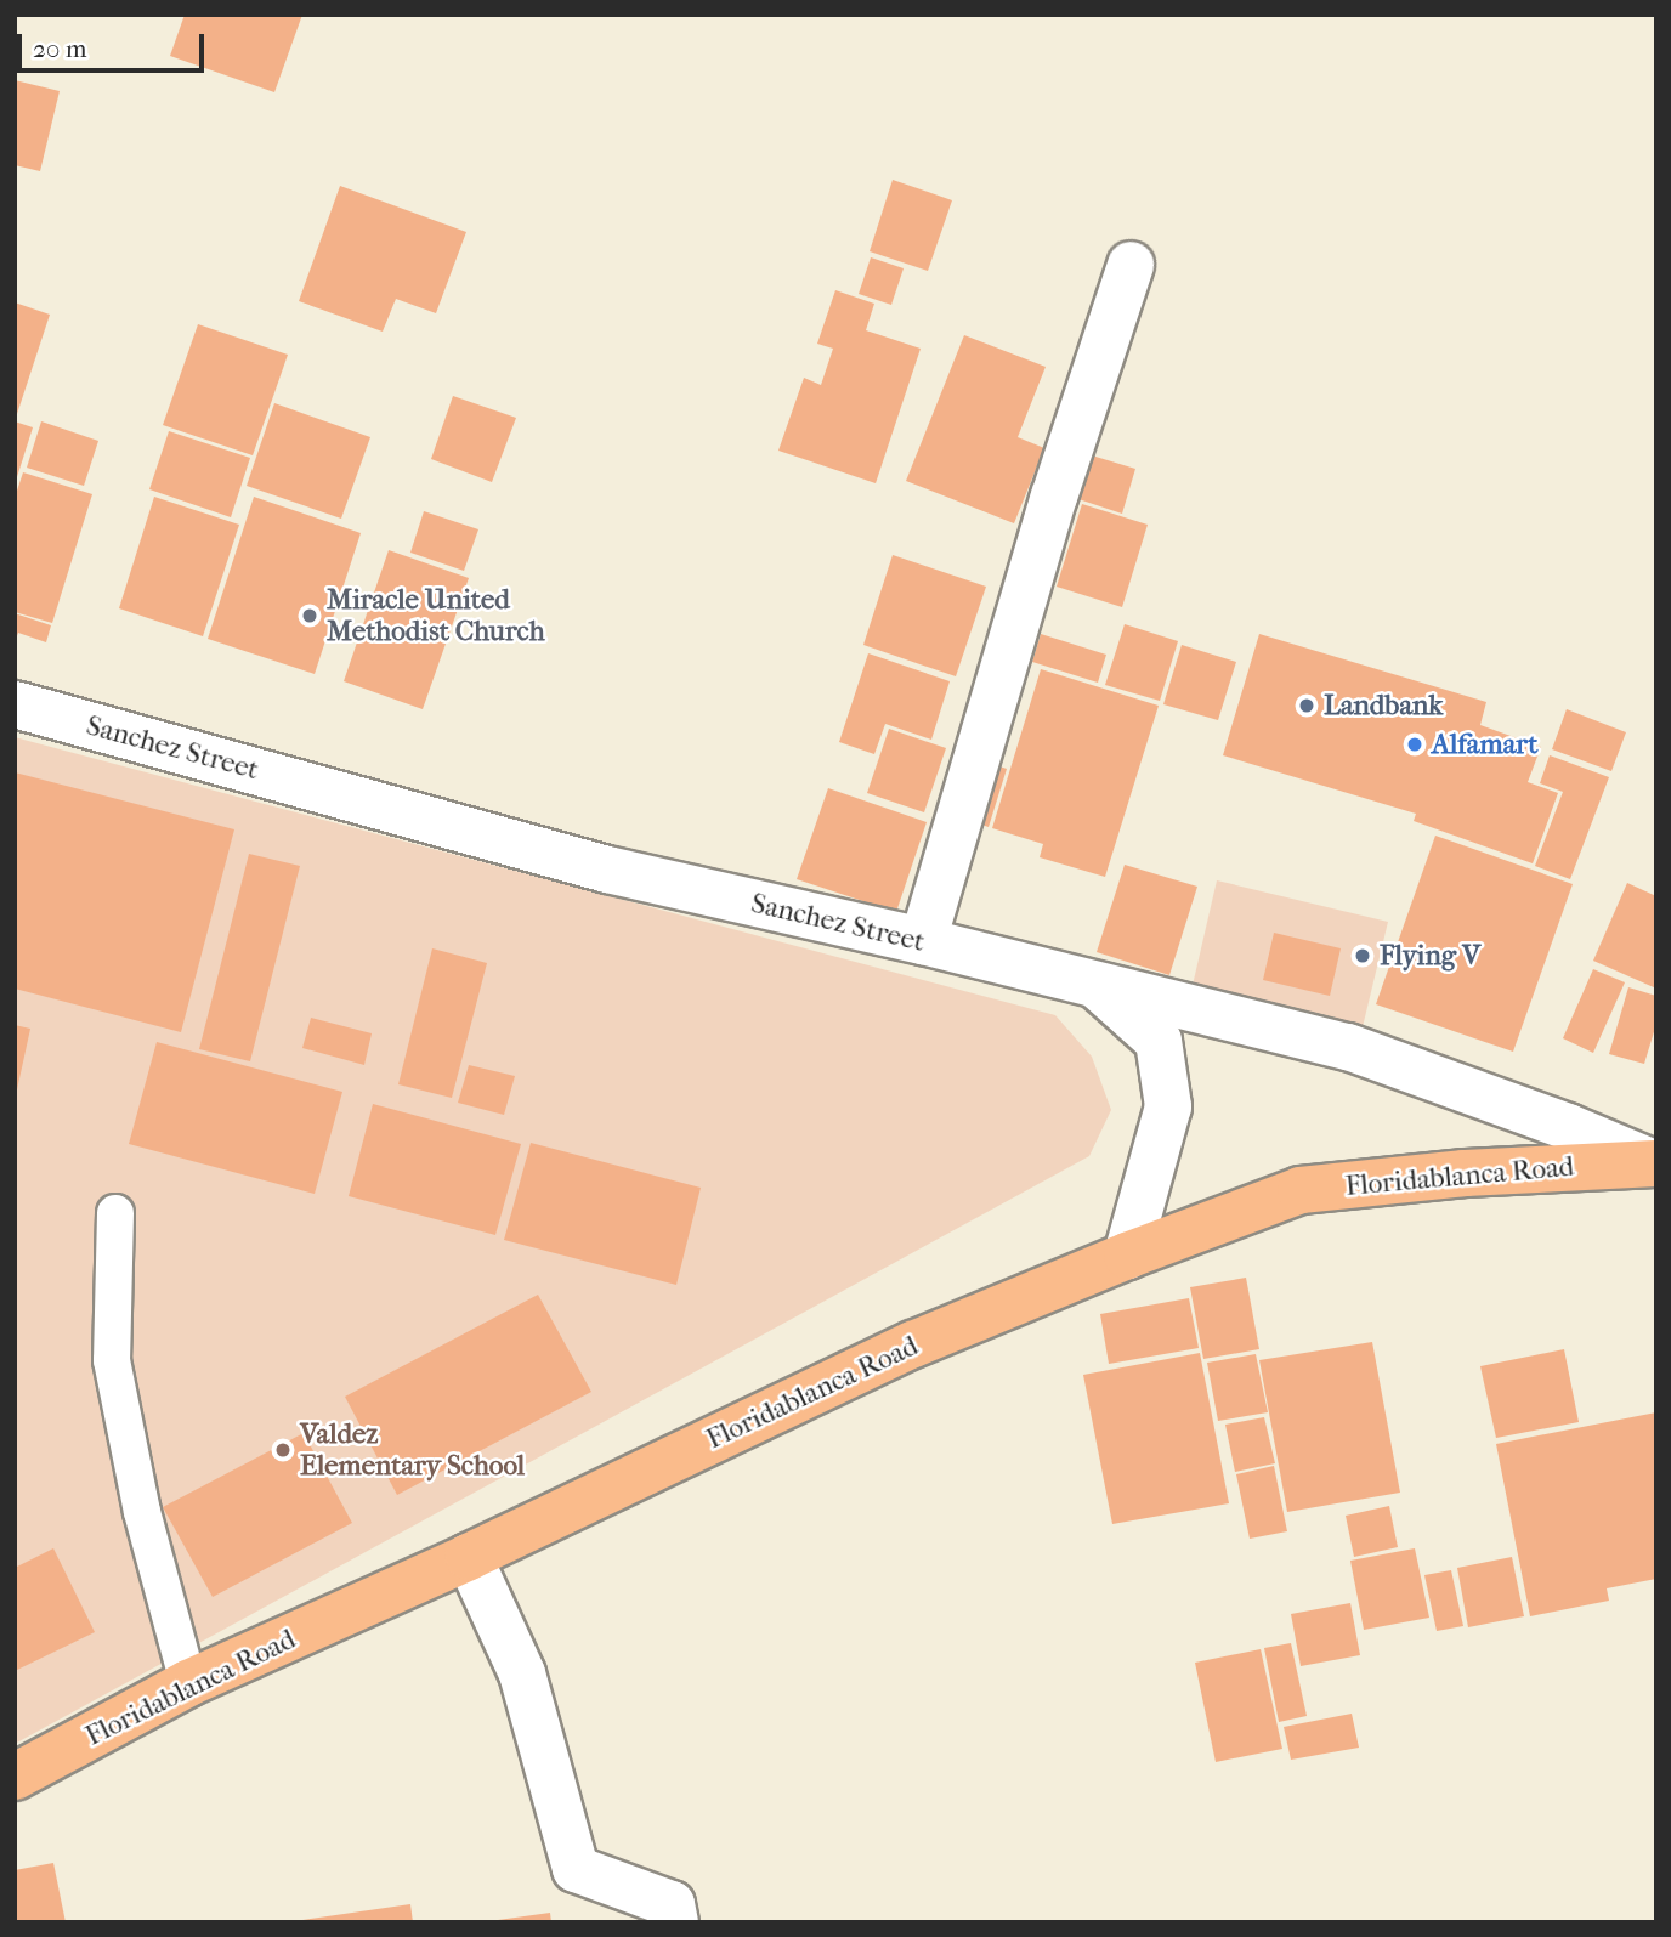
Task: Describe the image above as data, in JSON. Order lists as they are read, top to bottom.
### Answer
{
  "streets": {
    "main road": ["Floridablanca Road"],
    "street": ["Sanchez Street"]
  },
  "crossings": [
    ["Sanchez Street", "Floridablanca Road"]
  ],
  "places": [
    "Miracle United Methodist Church",
    "Landbank",
    "Alfamart",
    "Flying V",
    "Valdez Elementary School"
  ],
  "scale_bar": "20 m"
}
